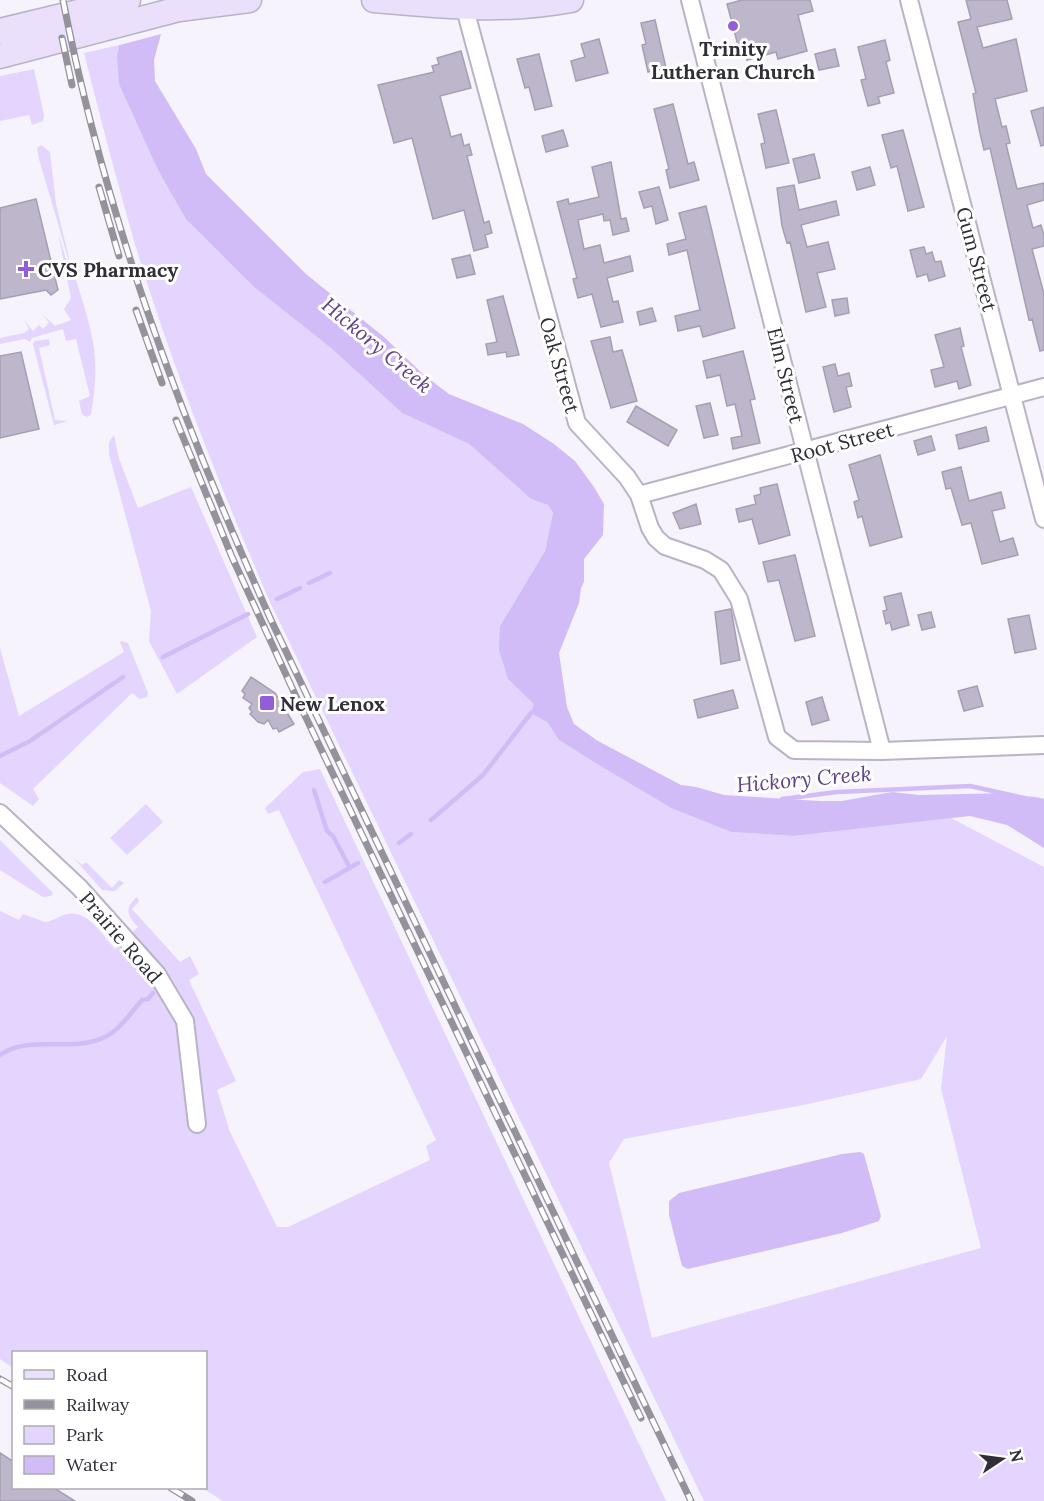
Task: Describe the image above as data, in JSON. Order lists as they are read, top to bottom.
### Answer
{
  "streets": {
    "street": [
      "Gum Street",
      "Oak Street",
      "Elm Street",
      "Root Street",
      "Prairie Road"
    ]
  },
  "crossings": [
    ["Gum Street", "Root Street"],
    ["Oak Street", "Elm Street"],
    ["Oak Street", "Root Street"],
    ["Elm Street", "Root Street"]
  ],
  "water": ["Hickory Creek"],
  "places": {
    "other": ["Trinity Lutheran Church"],
    "health": ["CVS Pharmacy"],
    "transit": ["New Lenox"]
  },
  "legend": [
    "Road",
    "Railway",
    "Park",
    "Water"
  ],
  "north": "right"
}
